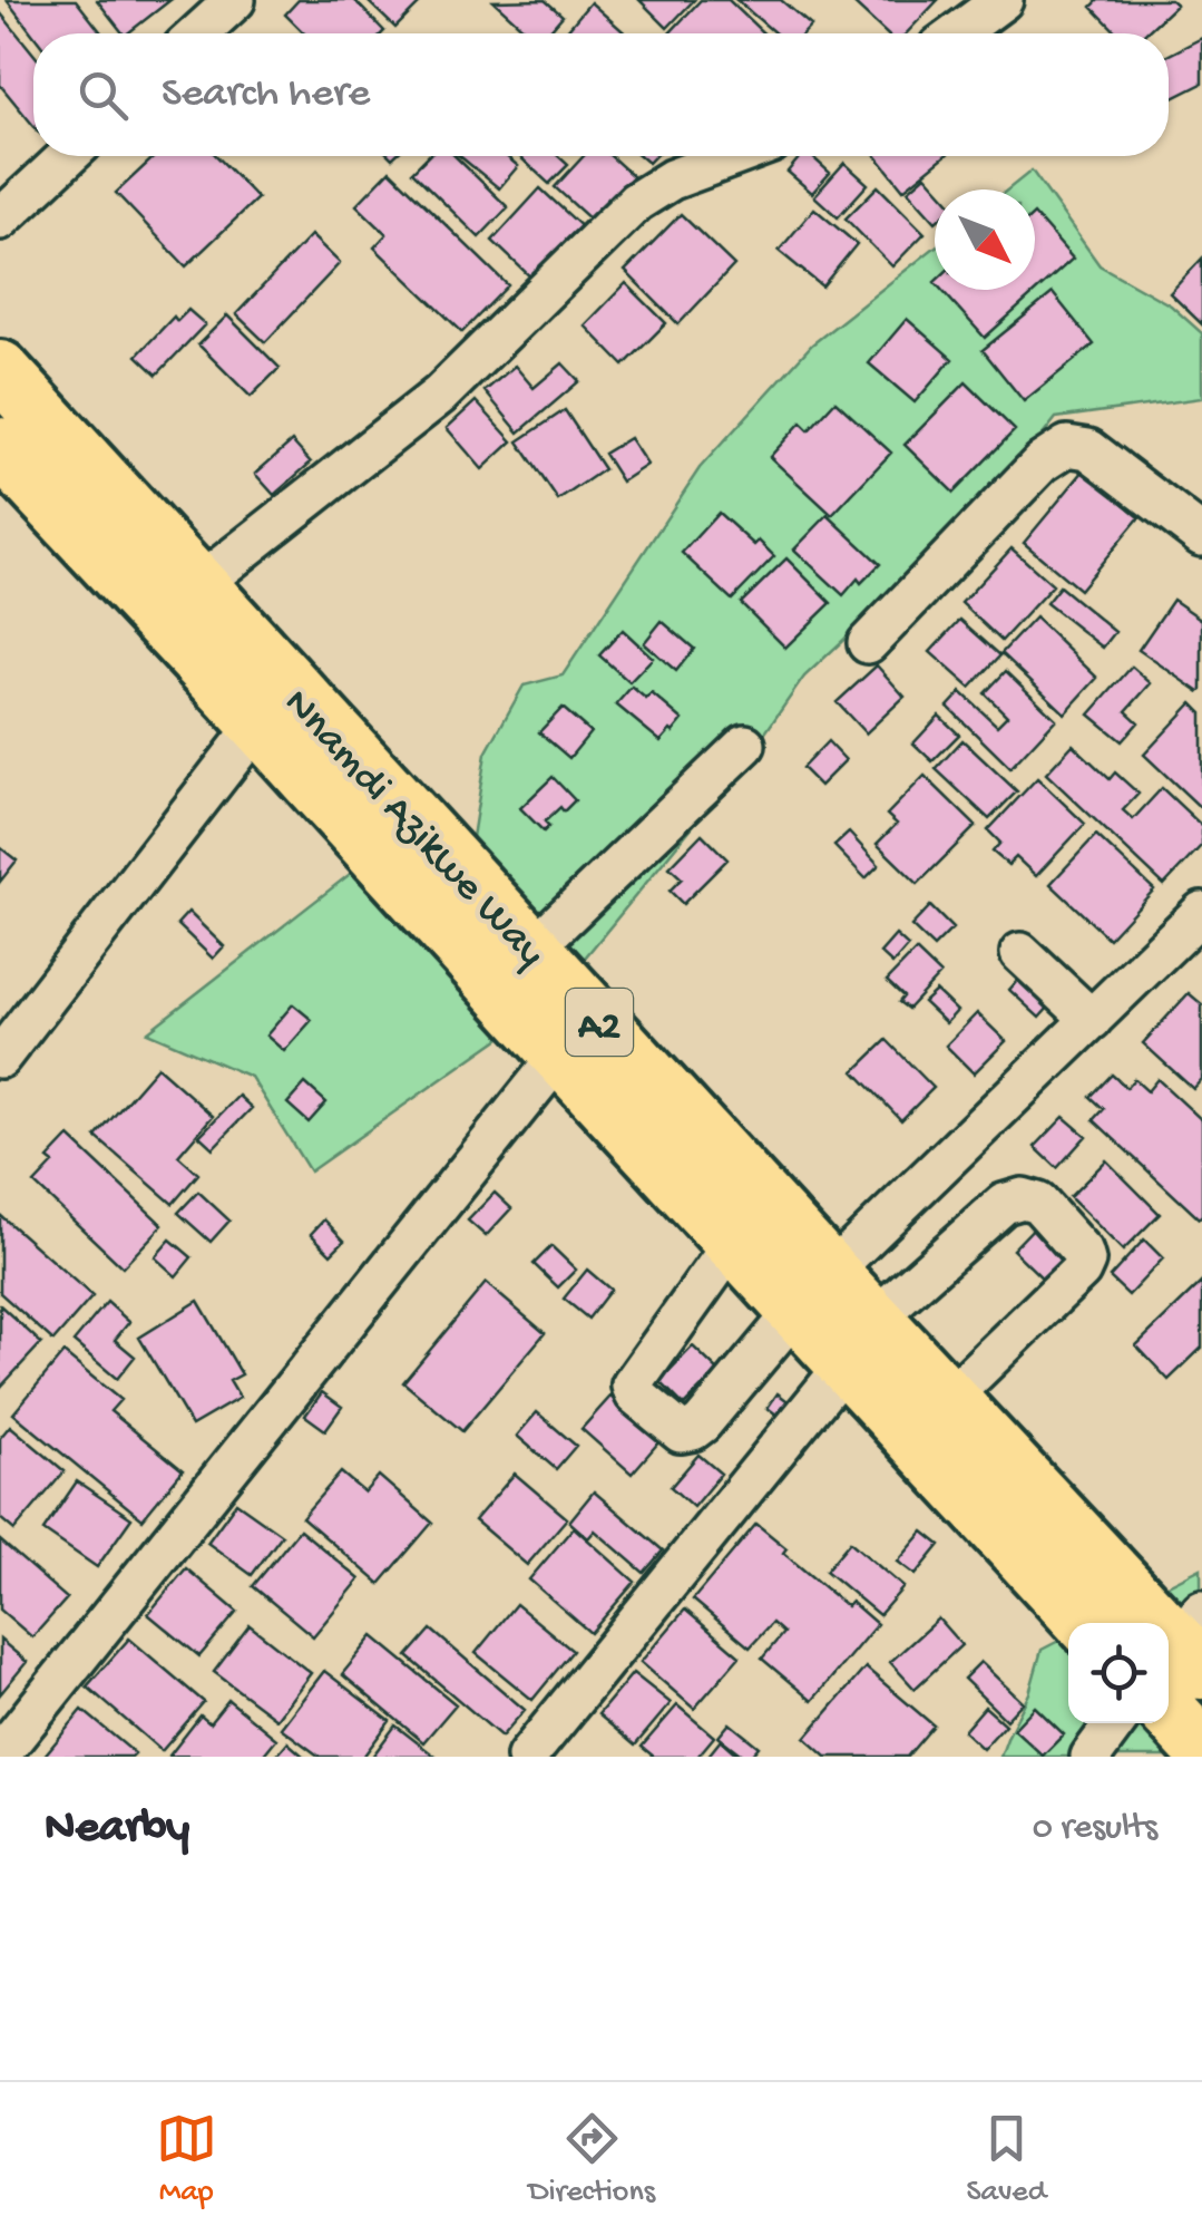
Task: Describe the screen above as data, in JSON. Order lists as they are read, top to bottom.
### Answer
{
  "streets": {
    "highway": ["Nnamdi Azikwe Way", "A2"]
  },
  "north": "bottom right",
  "page": {
    "search": "Search here",
    "heading": ["Nearby", "0 results"],
    "nav": ["Map", "Directions", "Saved"]
  }
}
